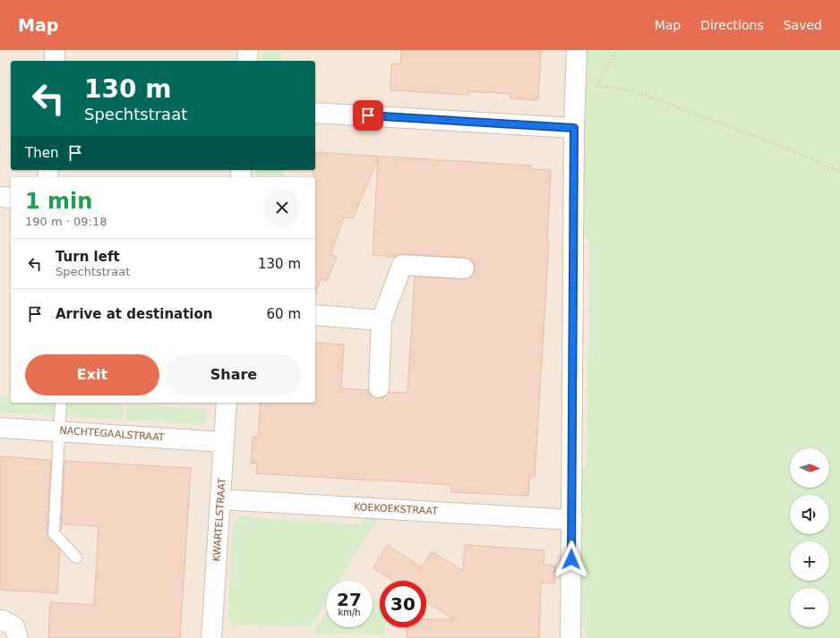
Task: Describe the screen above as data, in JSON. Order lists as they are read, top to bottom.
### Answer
{
  "streets": {
    "street": ["NACHTEGAALSTRAAT", "KOEKOEKSTRAAT", "KWARTELSTRAAT"]
  },
  "crossings": [
    ["NACHTEGAALSTRAAT", "KWARTELSTRAAT"],
    ["KOEKOEKSTRAAT", "KWARTELSTRAAT"]
  ],
  "north": "right",
  "page": {
    "header": "Map",
    "nav": ["Map", "Directions", "Saved"],
    "turn": ["130 m", "Spechtstraat"],
    "then": "Then",
    "heading": ["1 min", "190 m · 09:18"],
    "list": [
      {
        "name": "Turn left",
        "note": "Spechtstraat",
        "value": "130 m"
      },
      {
        "name": "Arrive at destination",
        "value": "60 m"
      }
    ],
    "buttons": ["Exit", "Share"],
    "map_buttons": ["+", "−"],
    "speed": "27 km/h",
    "limit": "30"
  }
}
